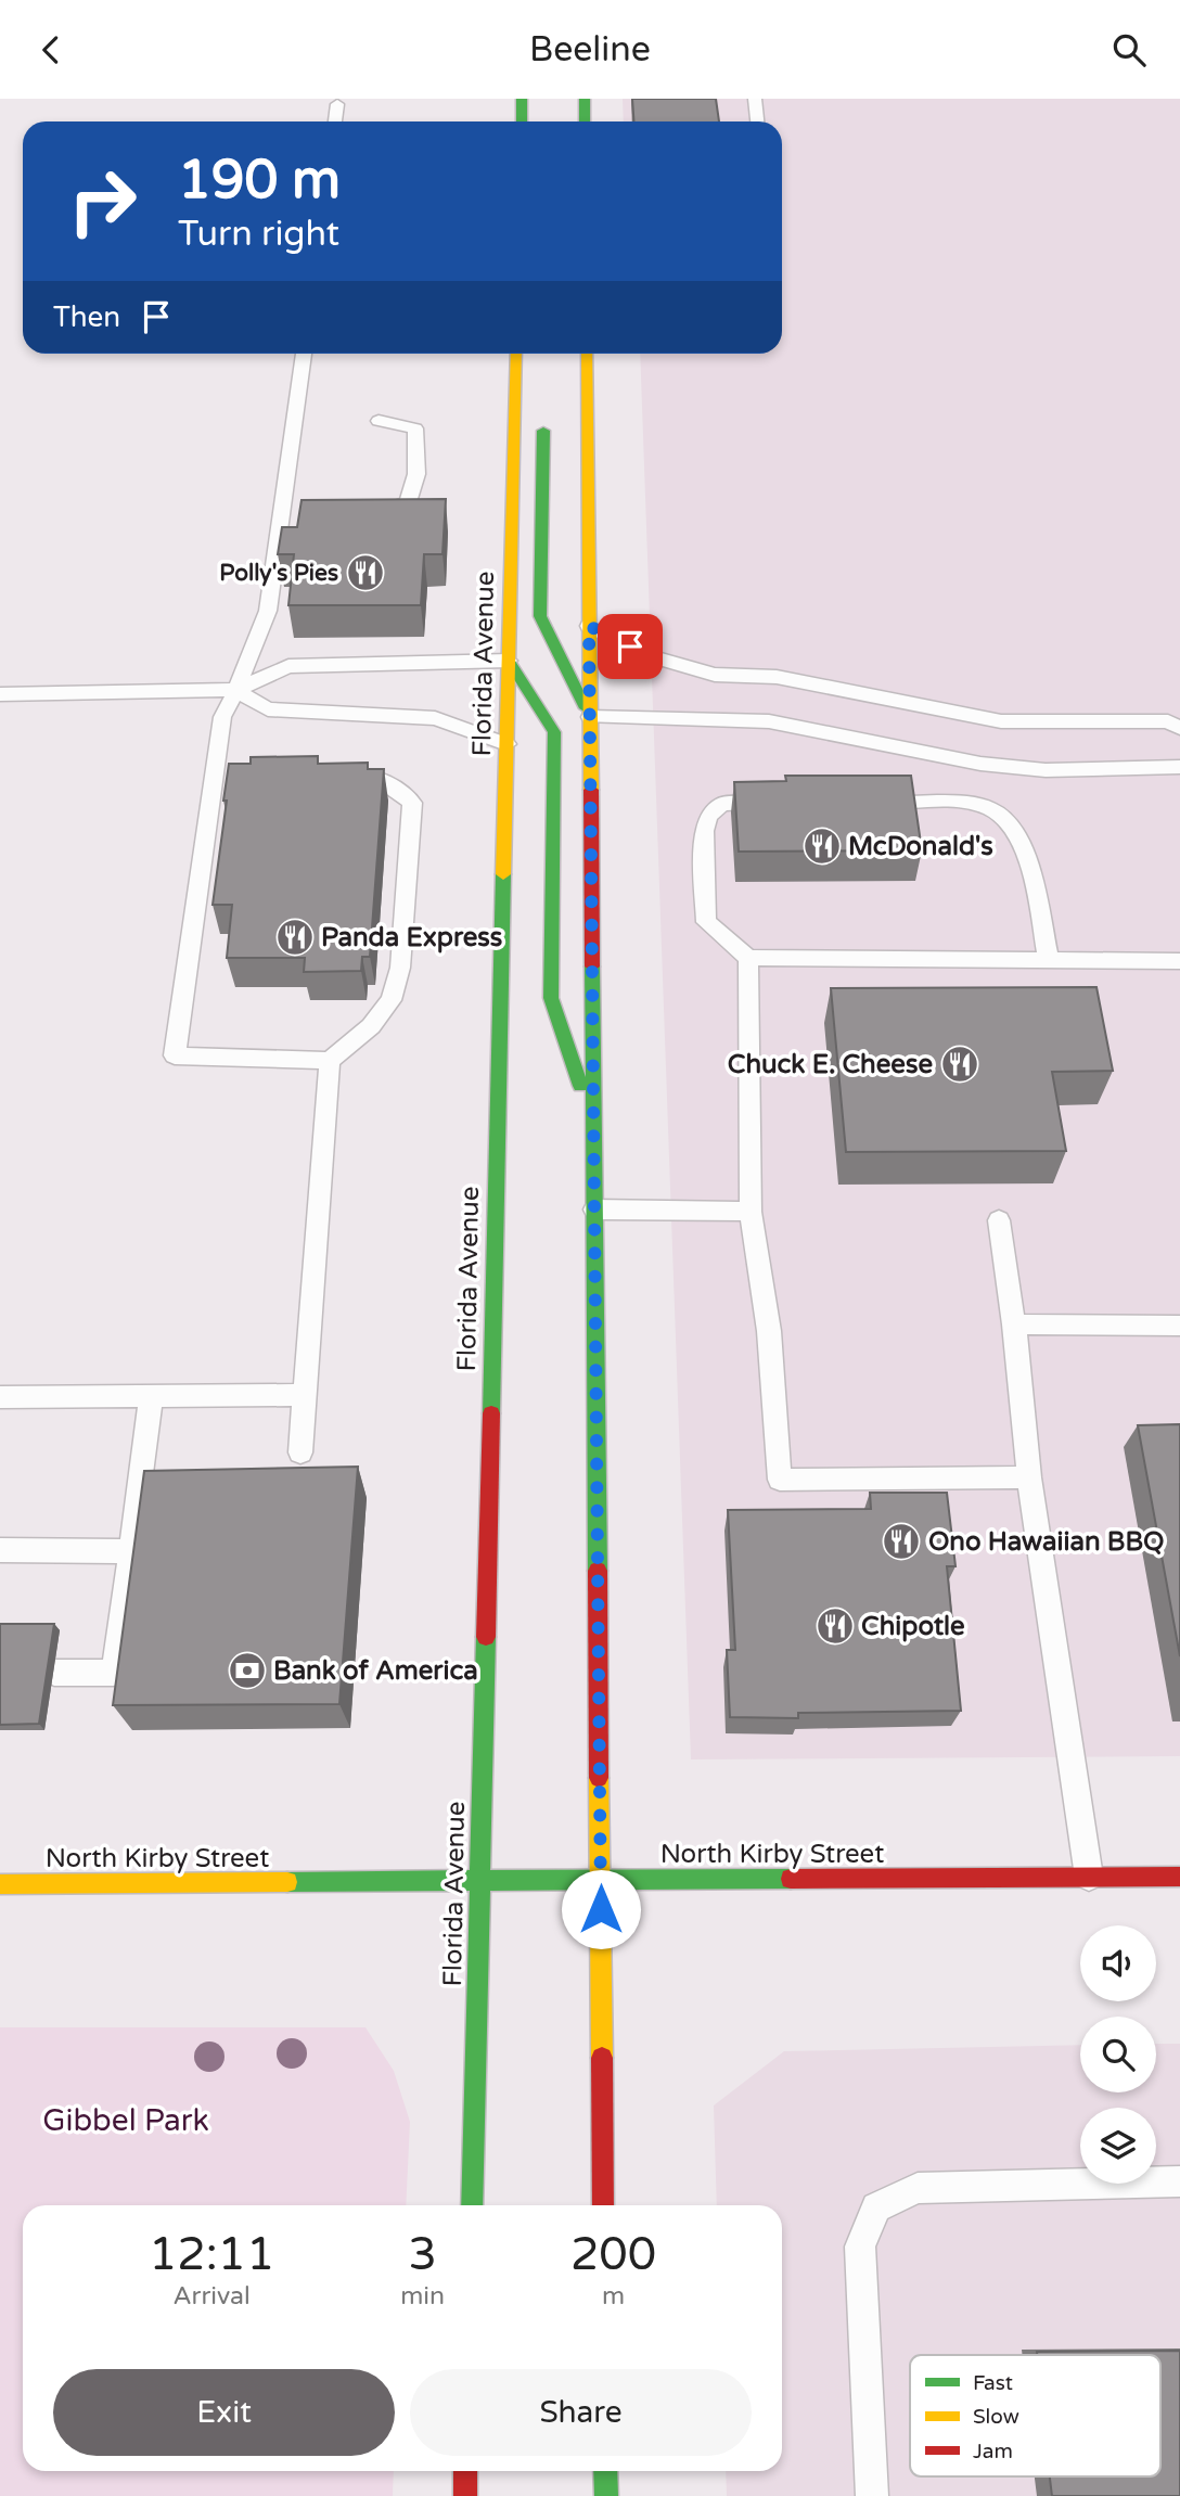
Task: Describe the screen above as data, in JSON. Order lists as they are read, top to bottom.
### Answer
{
  "streets": {
    "main road": ["Florida Avenue", "North Kirby Street"]
  },
  "crossings": [
    ["Florida Avenue", "North Kirby Street"]
  ],
  "parks": ["Gibbel Park"],
  "places": {
    "restaurant": [
      "Polly's Pies",
      "McDonald's",
      "Panda Express",
      "Chuck E. Cheese",
      "Ono Hawaiian BBQ",
      "Chipotle"
    ],
    "bank": ["Bank of America"]
  },
  "legend": ["Fast", "Slow", "Jam"],
  "page": {
    "header": "Beeline",
    "turn": ["190 m", "Turn right"],
    "then": "Then",
    "eta": [
      "12:11",
      "Arrival",
      "3",
      "min",
      "200",
      "m"
    ],
    "buttons": ["Exit", "Share"]
  }
}
